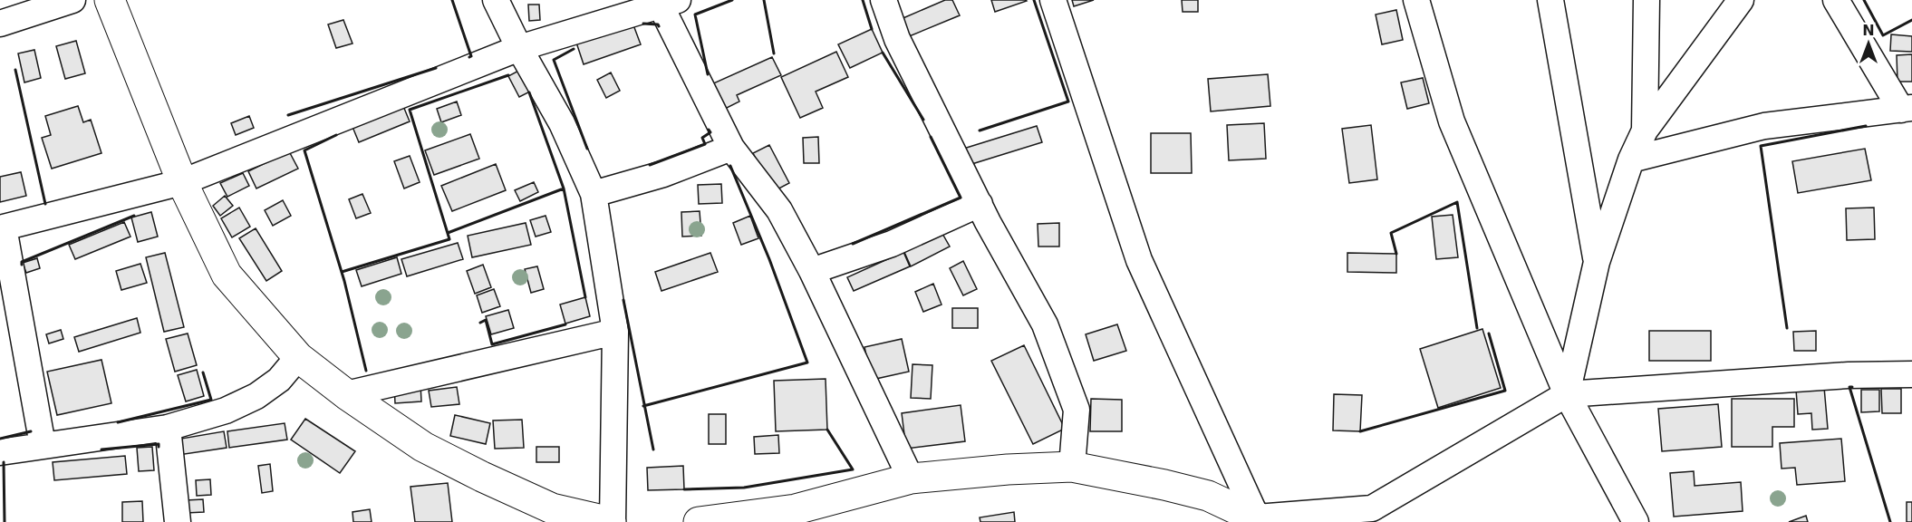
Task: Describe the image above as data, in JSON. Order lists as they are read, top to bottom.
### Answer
{
  "north": "top"
}
